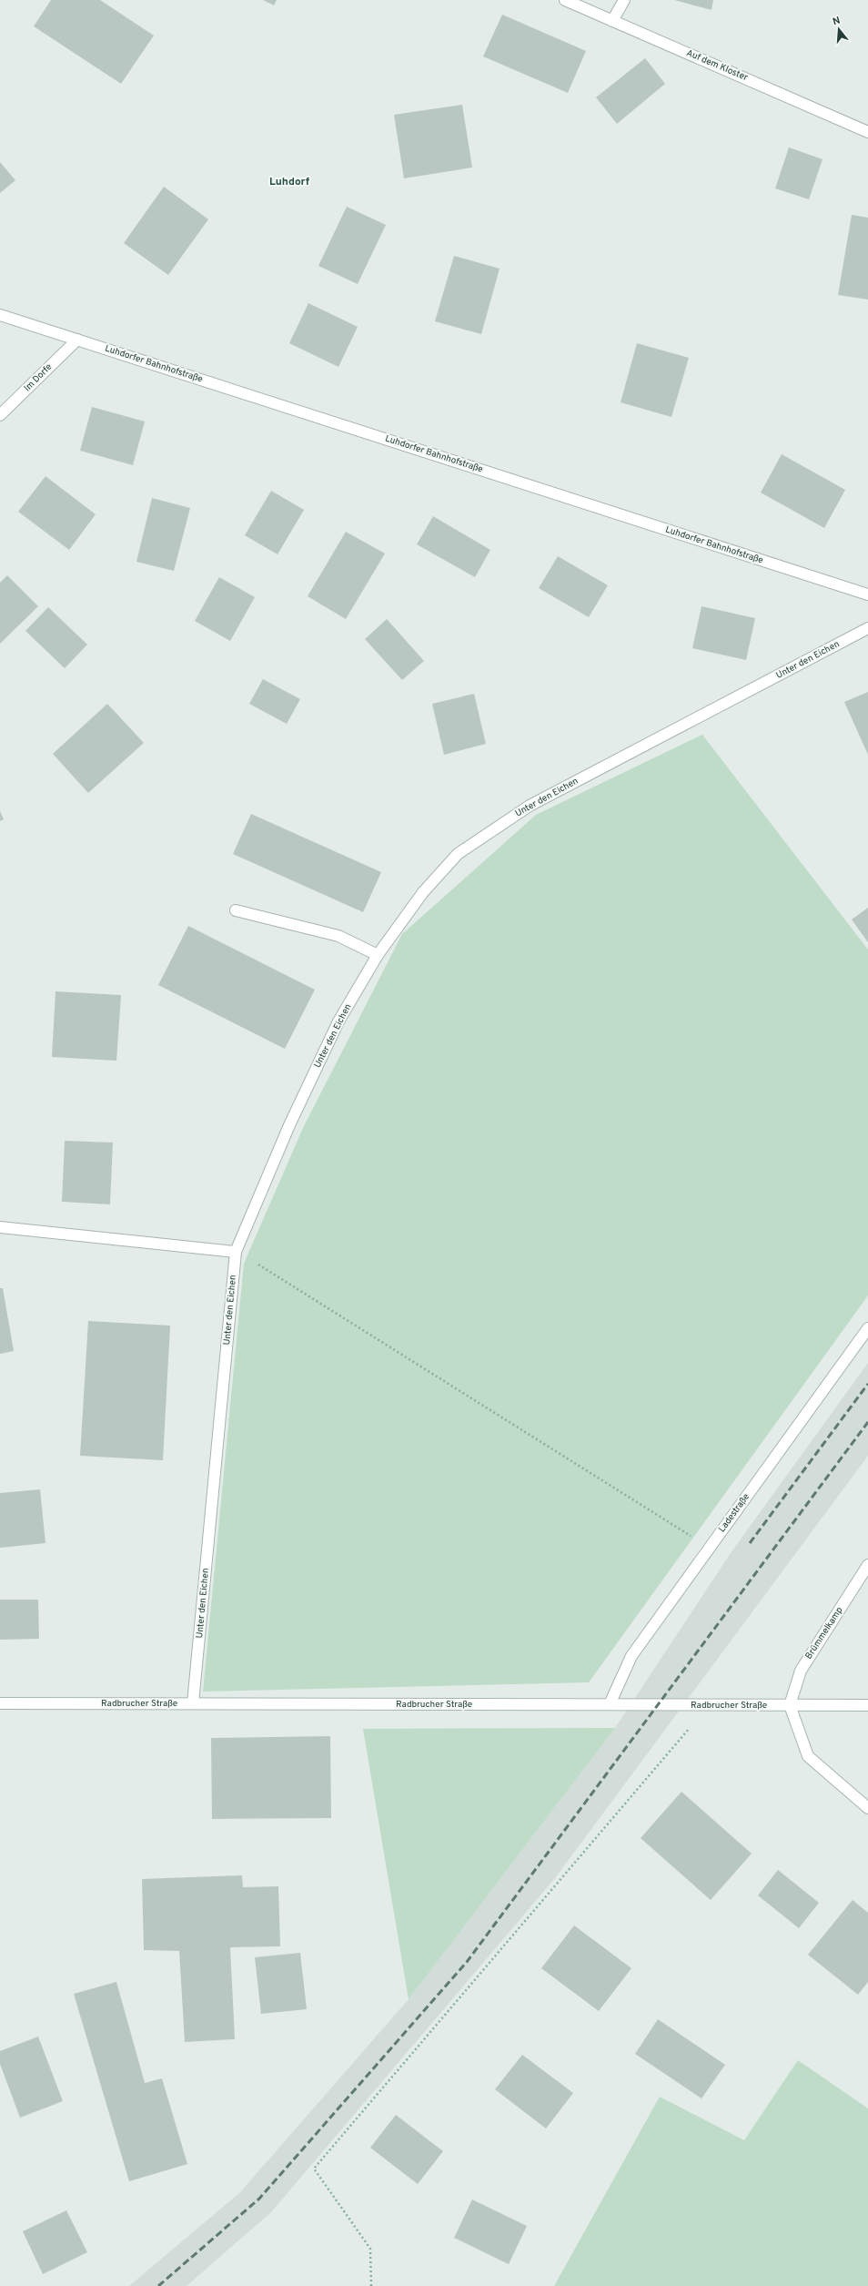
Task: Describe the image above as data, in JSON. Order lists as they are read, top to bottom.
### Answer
{
  "streets": {
    "street": [
      "Auf dem Kloster",
      "Luhdorfer Bahnhofstraße",
      "Im Dorfe",
      "Unter den Eichen",
      "Ladestraße",
      "Brümmelkamp",
      "Radbrucher Straße"
    ]
  },
  "crossings": [
    ["Luhdorfer Bahnhofstraße", "Im Dorfe"],
    ["Unter den Eichen", "Radbrucher Straße"],
    ["Ladestraße", "Radbrucher Straße"],
    ["Brümmelkamp", "Radbrucher Straße"]
  ],
  "districts": ["Luhdorf"],
  "north": "top"
}
